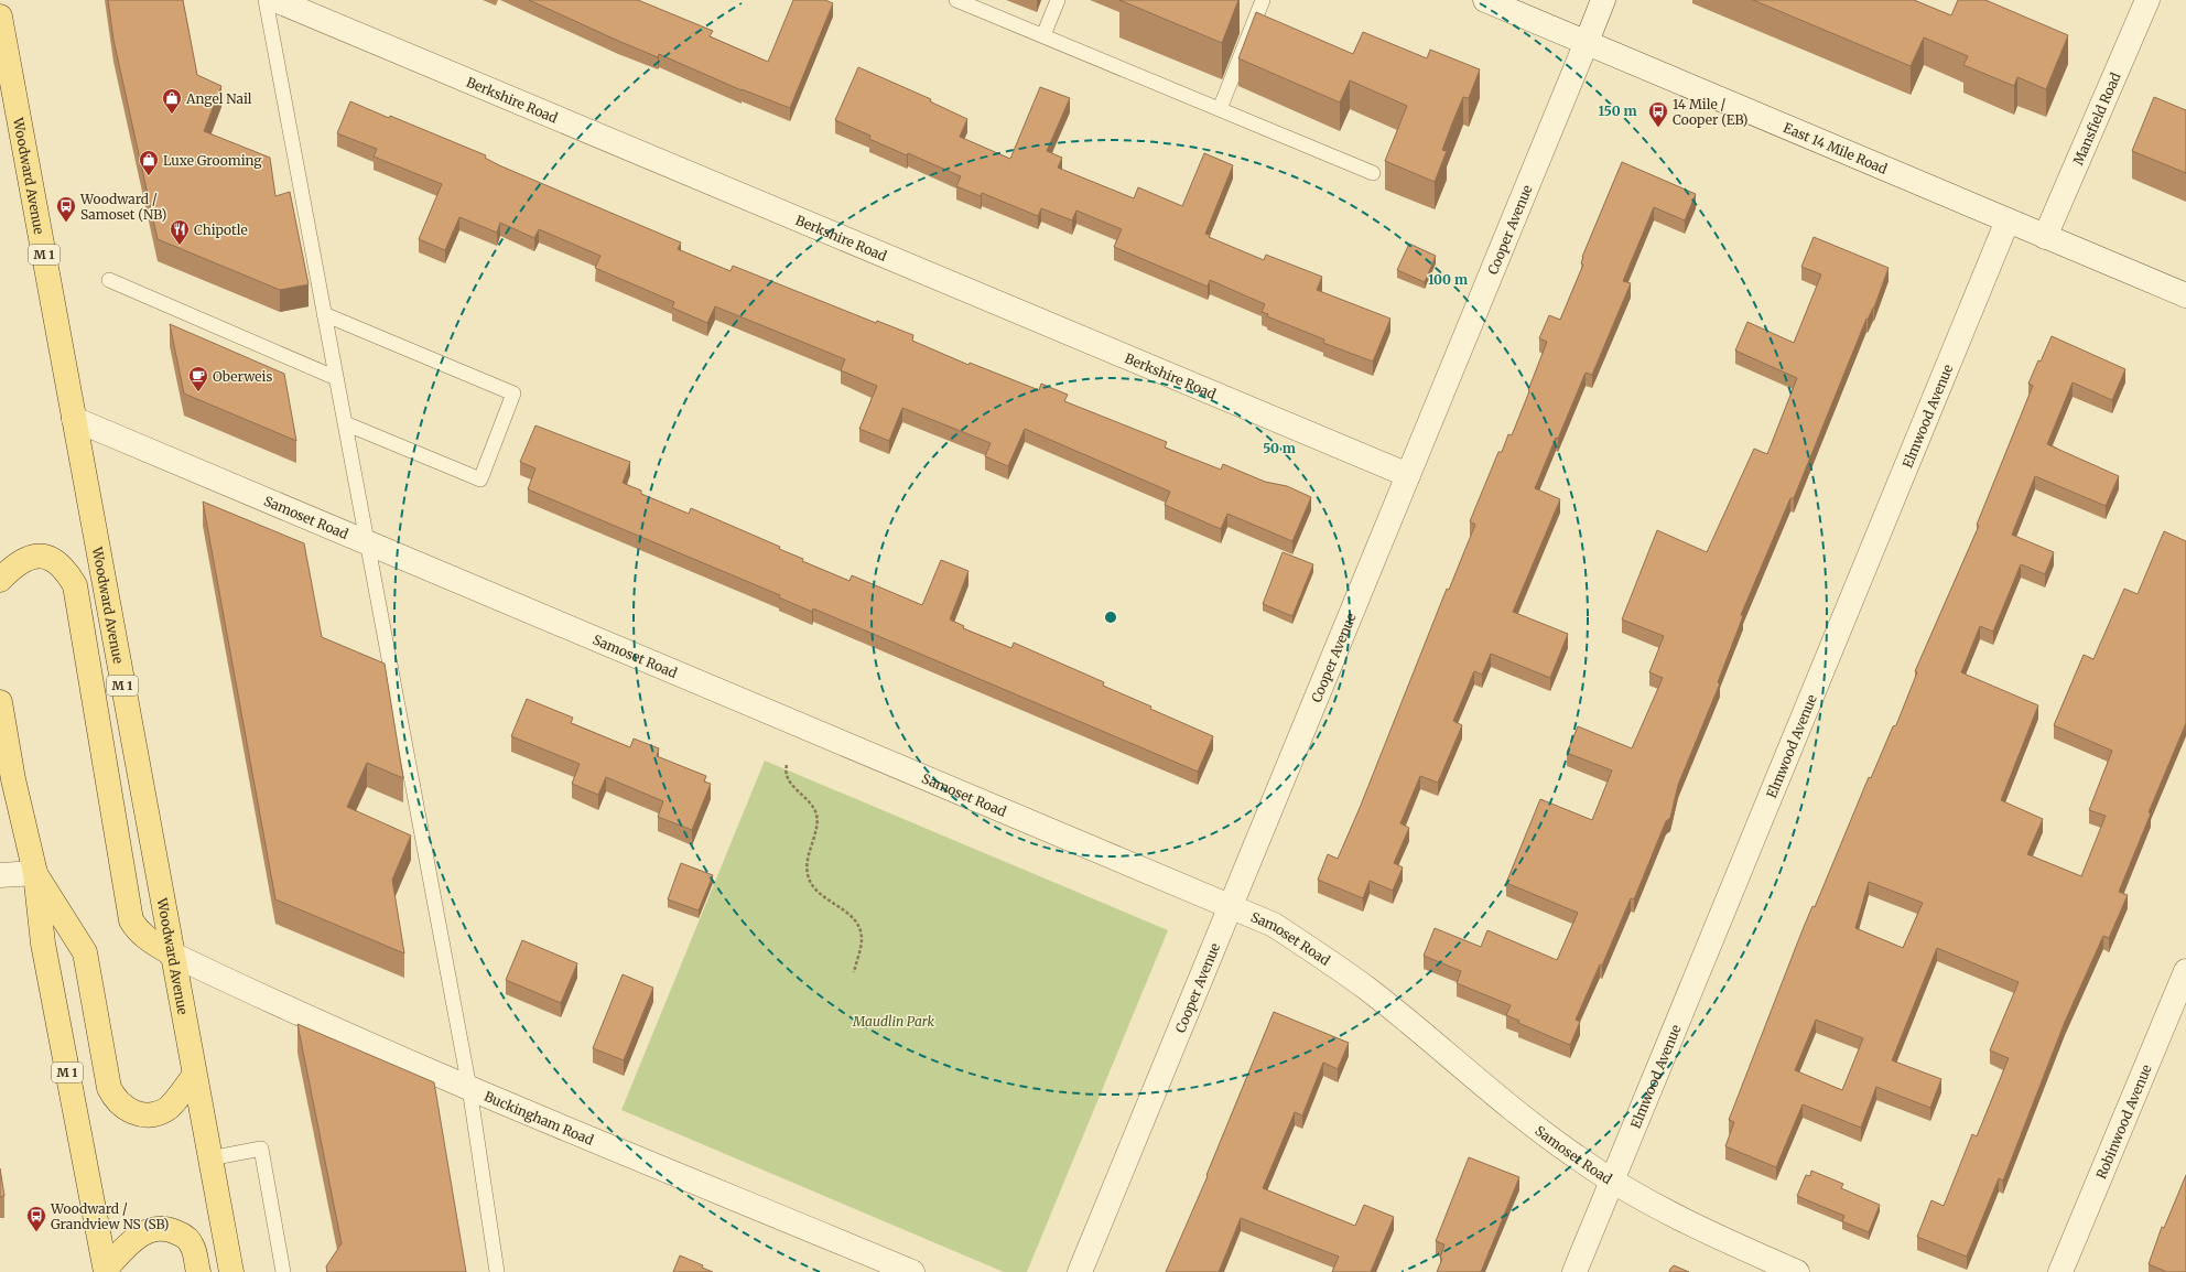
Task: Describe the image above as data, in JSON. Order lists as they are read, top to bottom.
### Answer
{
  "streets": {
    "main road": ["Woodward Avenue", "M 1"],
    "street": [
      "Berkshire Road",
      "Mansfield Road",
      "East 14 Mile Road",
      "Cooper Avenue",
      "Elmwood Avenue",
      "Samoset Road",
      "Buckingham Road",
      "Robinwood Avenue"
    ]
  },
  "crossings": [
    ["Berkshire Road", "Cooper Avenue"],
    ["Mansfield Road", "East 14 Mile Road"],
    ["East 14 Mile Road", "Cooper Avenue"],
    ["East 14 Mile Road", "Elmwood Avenue"],
    ["Woodward Avenue", "Samoset Road"],
    ["Woodward Avenue", "Buckingham Road"],
    ["Cooper Avenue", "Samoset Road"],
    ["Elmwood Avenue", "Samoset Road"]
  ],
  "parks": ["Maudlin Park"],
  "places": {
    "shop": ["Angel Nail", "Luxe Grooming"],
    "bus stop": ["14 Mile / Cooper (EB)", "Woodward / Samoset (NB)", "Woodward / Grandview NS (SB)"],
    "restaurant": ["Chipotle"],
    "cafe": ["Oberweis"]
  },
  "rings": ["150 m", "100 m", "50 m"]
}
